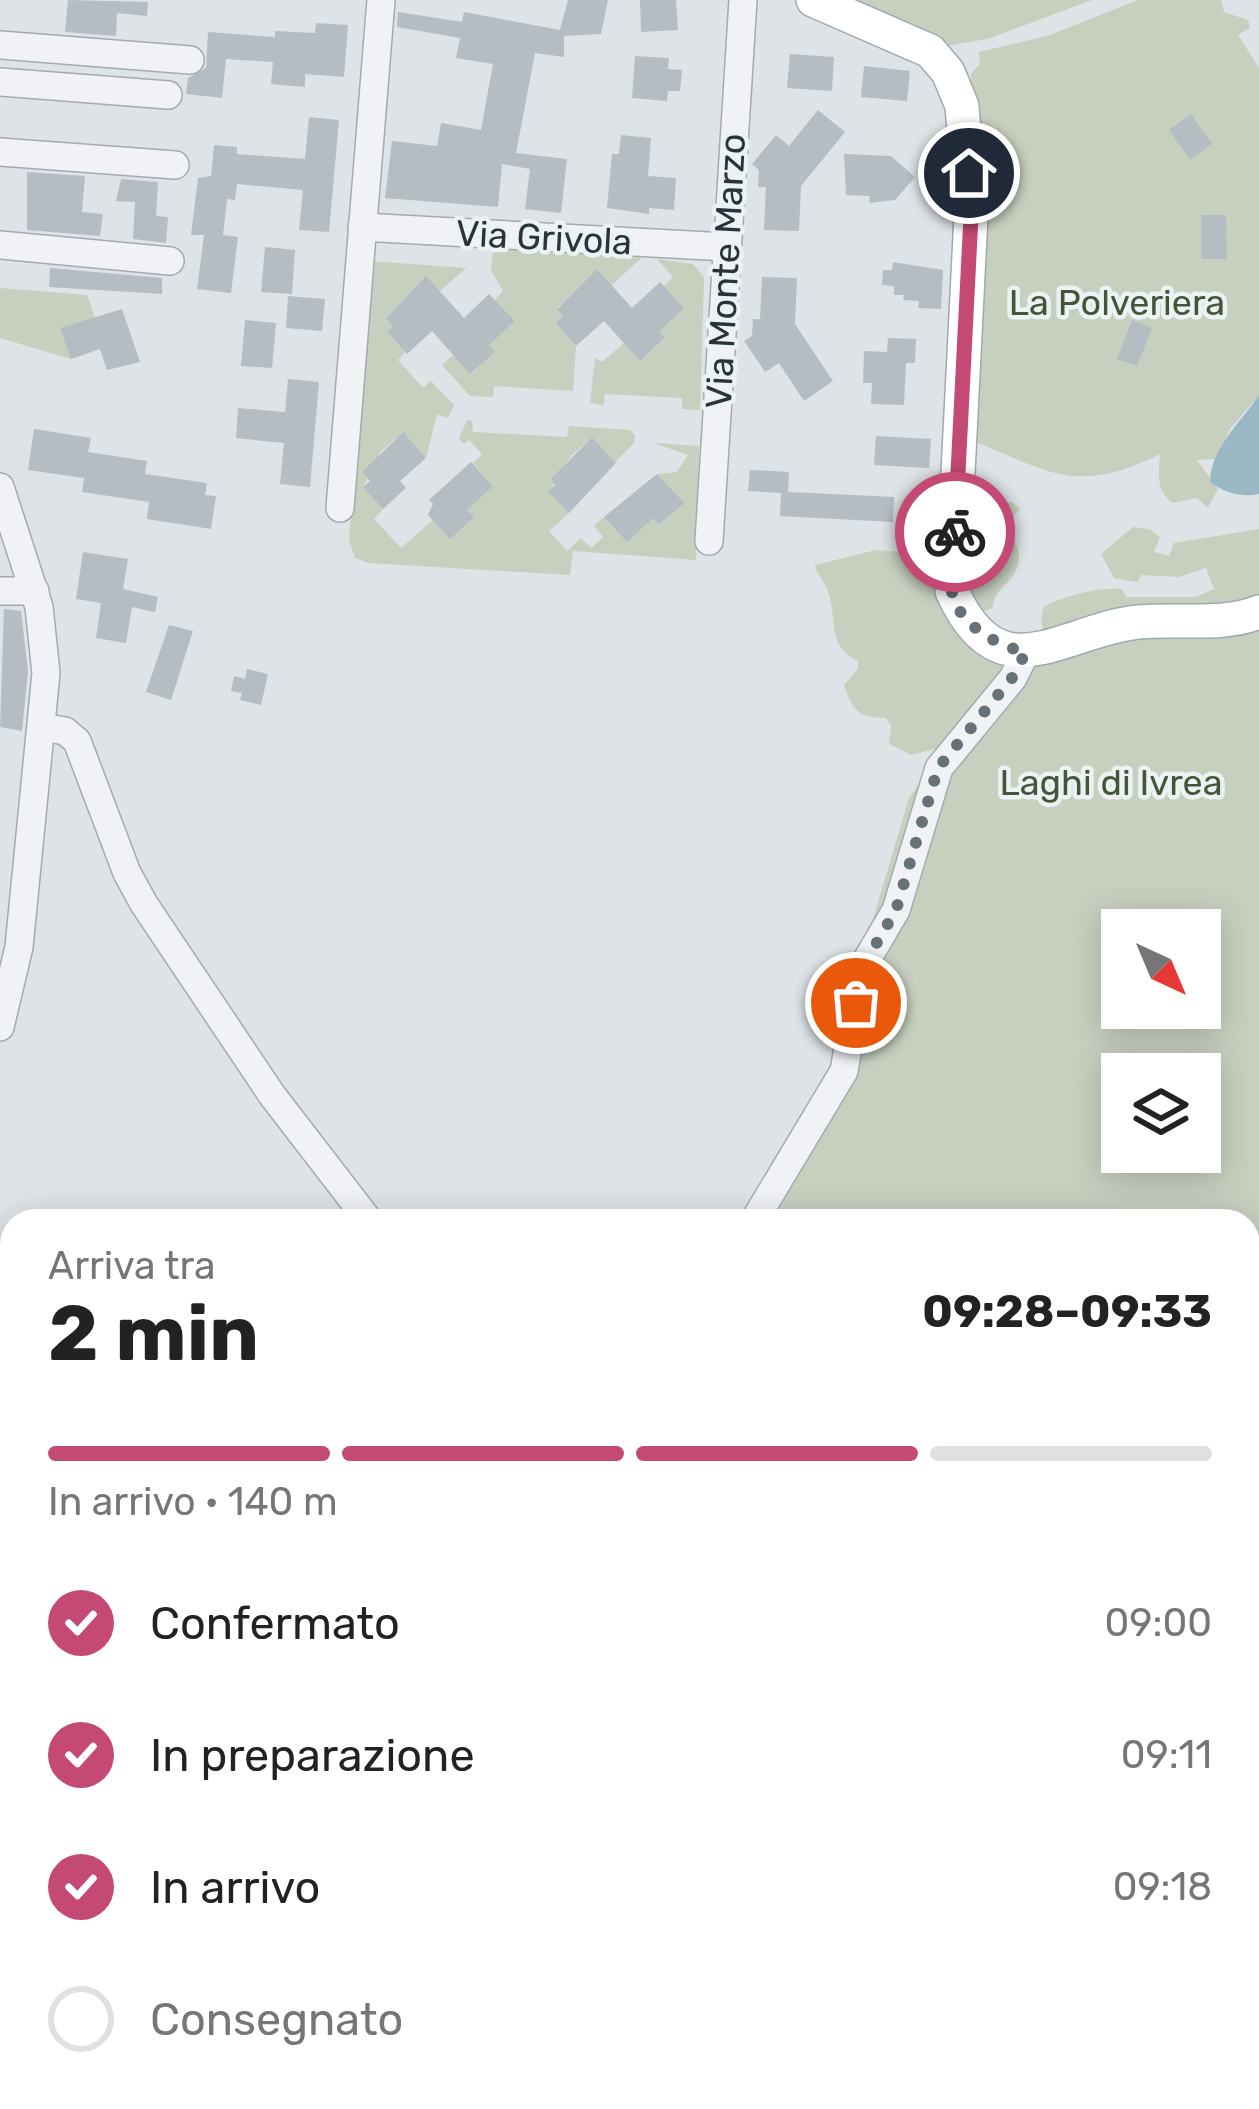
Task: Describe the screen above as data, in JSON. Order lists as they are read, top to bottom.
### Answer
{
  "streets": {
    "street": ["Via Grivola", "Via Monte Marzo"]
  },
  "crossings": [
    ["Via Grivola", "Via Monte Marzo"]
  ],
  "parks": ["La Polveriera", "Laghi di Ivrea"],
  "north": "bottom right",
  "page": {
    "heading": ["2 min", "Arriva tra", "09:28–09:33"],
    "bar": "In arrivo · 140 m",
    "list": [
      ["Confermato", "09:00"],
      ["In preparazione", "09:11"],
      ["In arrivo", "09:18"],
      "Consegnato"
    ]
  }
}
